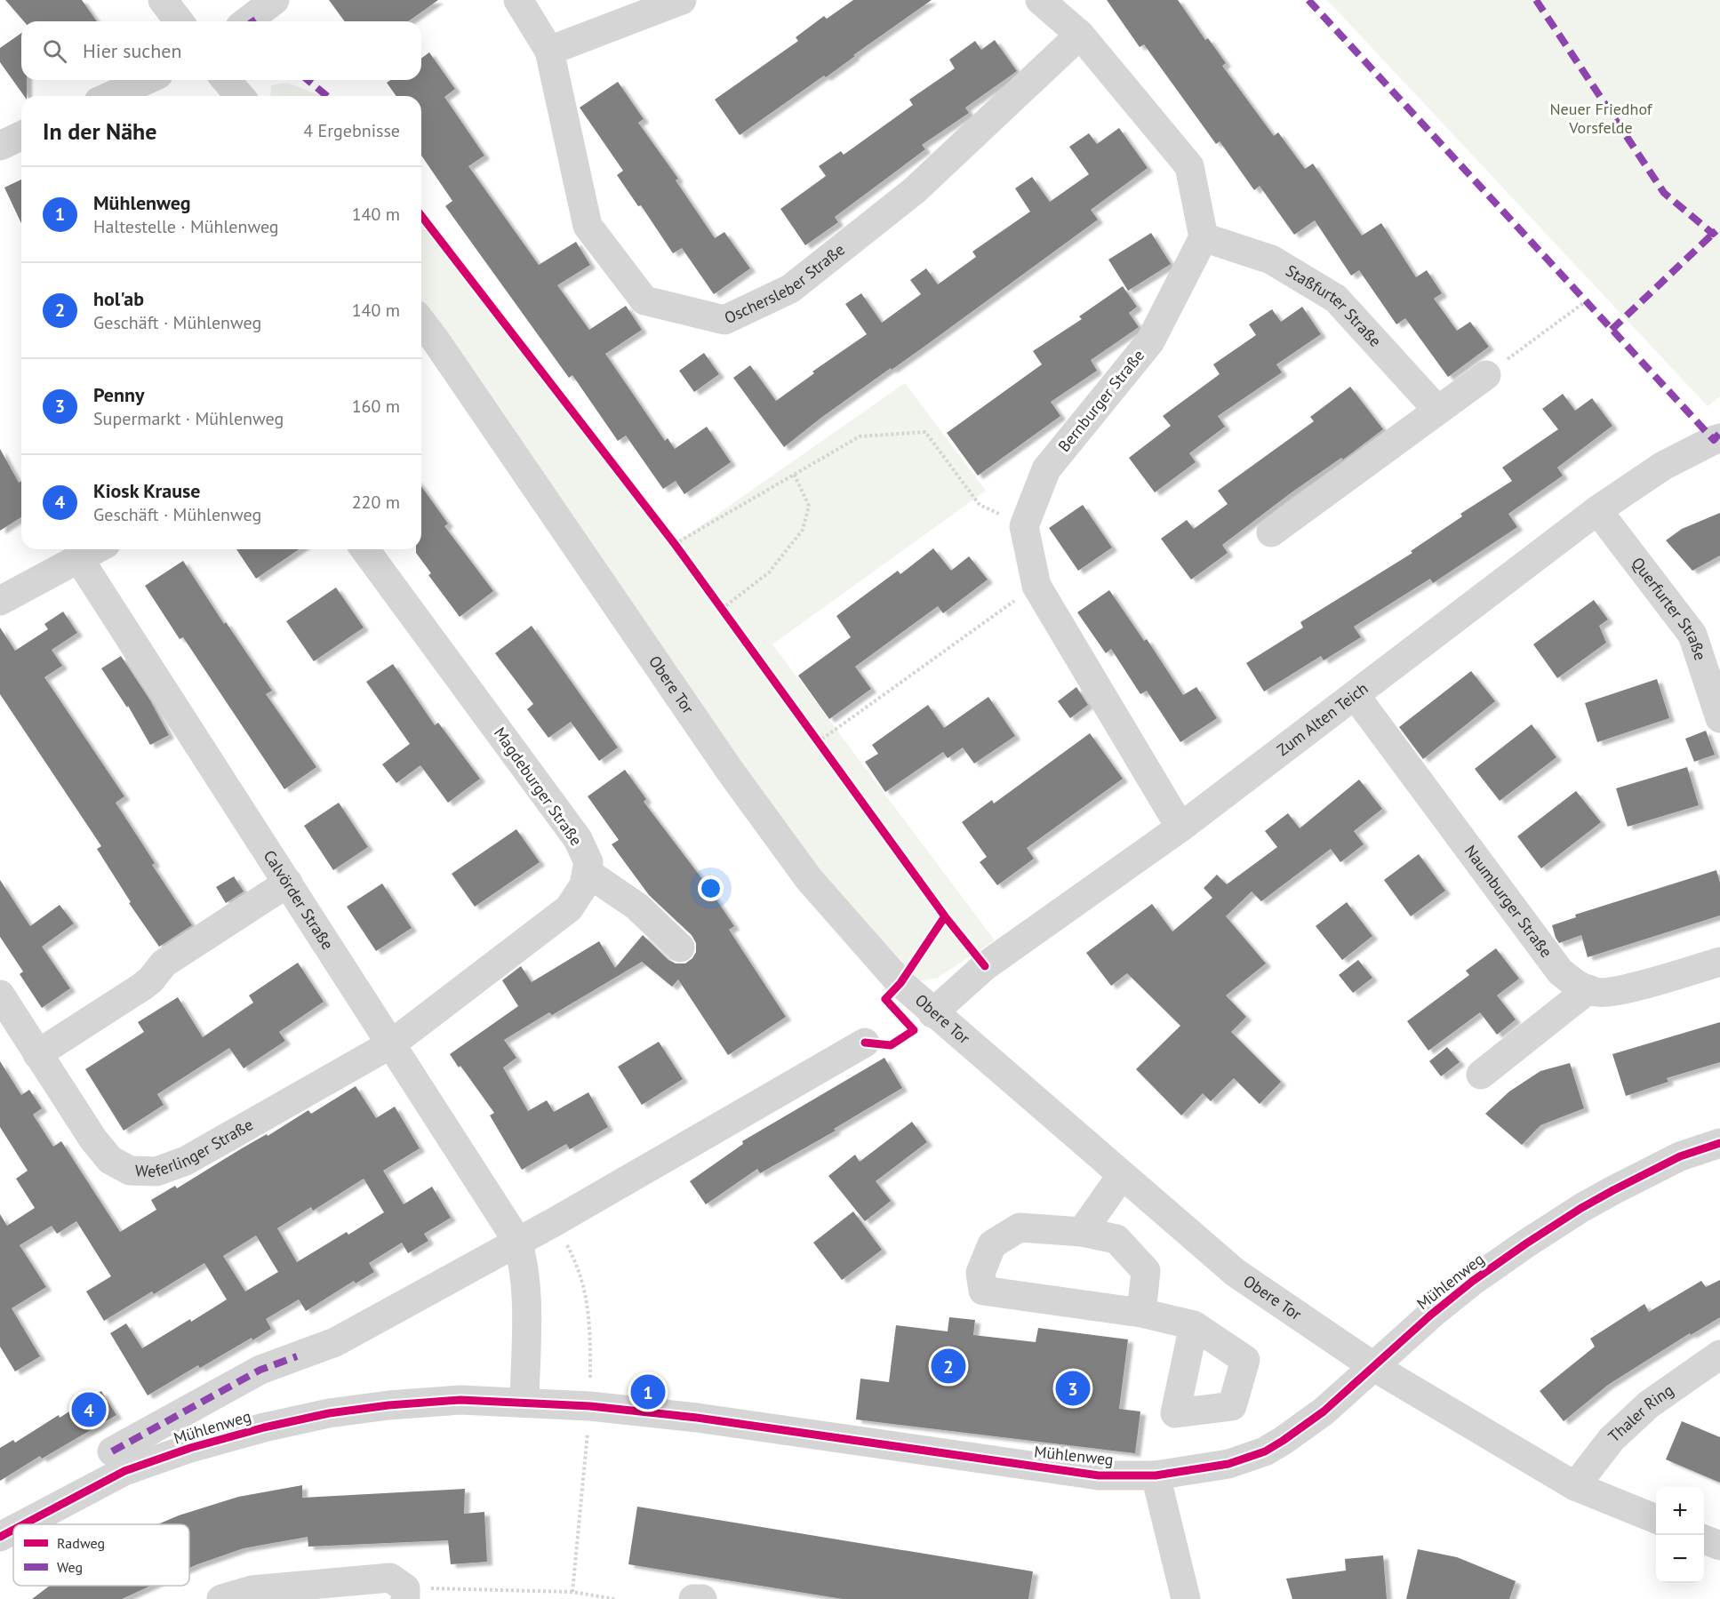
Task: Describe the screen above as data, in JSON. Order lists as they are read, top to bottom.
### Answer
{
  "streets": {
    "street": [
      "Oschersleber Straße",
      "Staßfurter Straße",
      "Bernburger Straße",
      "Querfurter Straße",
      "Obere Tor",
      "Zum Alten Teich",
      "Magdeburger Straße",
      "Calvörder Straße",
      "Naumburger Straße",
      "Weferlinger Straße",
      "Mühlenweg",
      "Thaler Ring"
    ]
  },
  "crossings": [
    ["Staßfurter Straße", "Bernburger Straße"],
    ["Querfurter Straße", "Zum Alten Teich"],
    ["Obere Tor", "Zum Alten Teich"],
    ["Obere Tor", "Mühlenweg"],
    ["Obere Tor", "Thaler Ring"],
    ["Zum Alten Teich", "Naumburger Straße"],
    ["Calvörder Straße", "Weferlinger Straße"],
    ["Calvörder Straße", "Mühlenweg"]
  ],
  "parks": ["Neuer Friedhof Vorsfelde"],
  "legend": ["Radweg", "Weg"],
  "page": {
    "search": "Hier suchen",
    "heading": ["In der Nähe", "4 Ergebnisse"],
    "list": [
      {
        "mark": "1",
        "name": "Mühlenweg",
        "note": "Haltestelle · Mühlenweg",
        "value": "140 m"
      },
      {
        "mark": "2",
        "name": "hol'ab",
        "note": "Geschäft · Mühlenweg",
        "value": "140 m"
      },
      {
        "mark": "3",
        "name": "Penny",
        "note": "Supermarkt · Mühlenweg",
        "value": "160 m"
      },
      {
        "mark": "4",
        "name": "Kiosk Krause",
        "note": "Geschäft · Mühlenweg",
        "value": "220 m"
      }
    ],
    "pins": [
      "2",
      "3",
      "1",
      "4"
    ],
    "map_buttons": ["+", "−"]
  }
}
